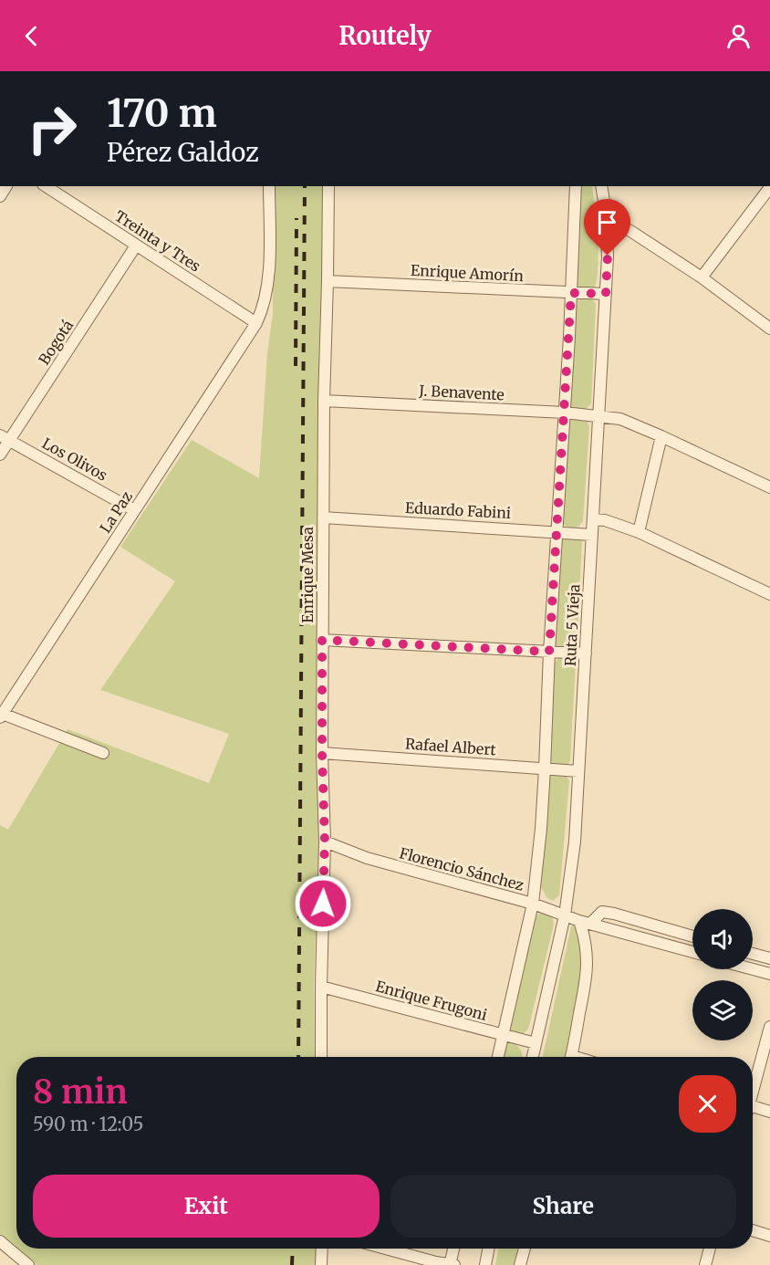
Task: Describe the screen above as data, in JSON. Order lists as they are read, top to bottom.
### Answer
{
  "streets": {
    "street": [
      "Treinta y Tres",
      "Enrique Amorín",
      "Bogotá",
      "J. Benavente",
      "Los Olivos",
      "Eduardo Fabini",
      "La Paz",
      "Enrique Mesa",
      "Ruta 5 Vieja",
      "Rafael Albert",
      "Florencio Sánchez",
      "Enrique Frugoni"
    ]
  },
  "crossings": [
    ["Treinta y Tres", "Bogotá"],
    ["Treinta y Tres", "La Paz"],
    ["Enrique Amorín", "Enrique Mesa"],
    ["Enrique Amorín", "Ruta 5 Vieja"],
    ["Bogotá", "Los Olivos"],
    ["J. Benavente", "Enrique Mesa"],
    ["J. Benavente", "Ruta 5 Vieja"],
    ["Los Olivos", "La Paz"],
    ["Eduardo Fabini", "Enrique Mesa"],
    ["Eduardo Fabini", "Ruta 5 Vieja"],
    ["Enrique Mesa", "Rafael Albert"],
    ["Enrique Mesa", "Florencio Sánchez"],
    ["Enrique Mesa", "Enrique Frugoni"],
    ["Ruta 5 Vieja", "Rafael Albert"],
    ["Ruta 5 Vieja", "Florencio Sánchez"],
    ["Ruta 5 Vieja", "Enrique Frugoni"]
  ],
  "page": {
    "header": "Routely",
    "turn": ["170 m", "Pérez Galdoz"],
    "heading": ["8 min", "590 m · 12:05"],
    "buttons": ["Exit", "Share"]
  }
}
